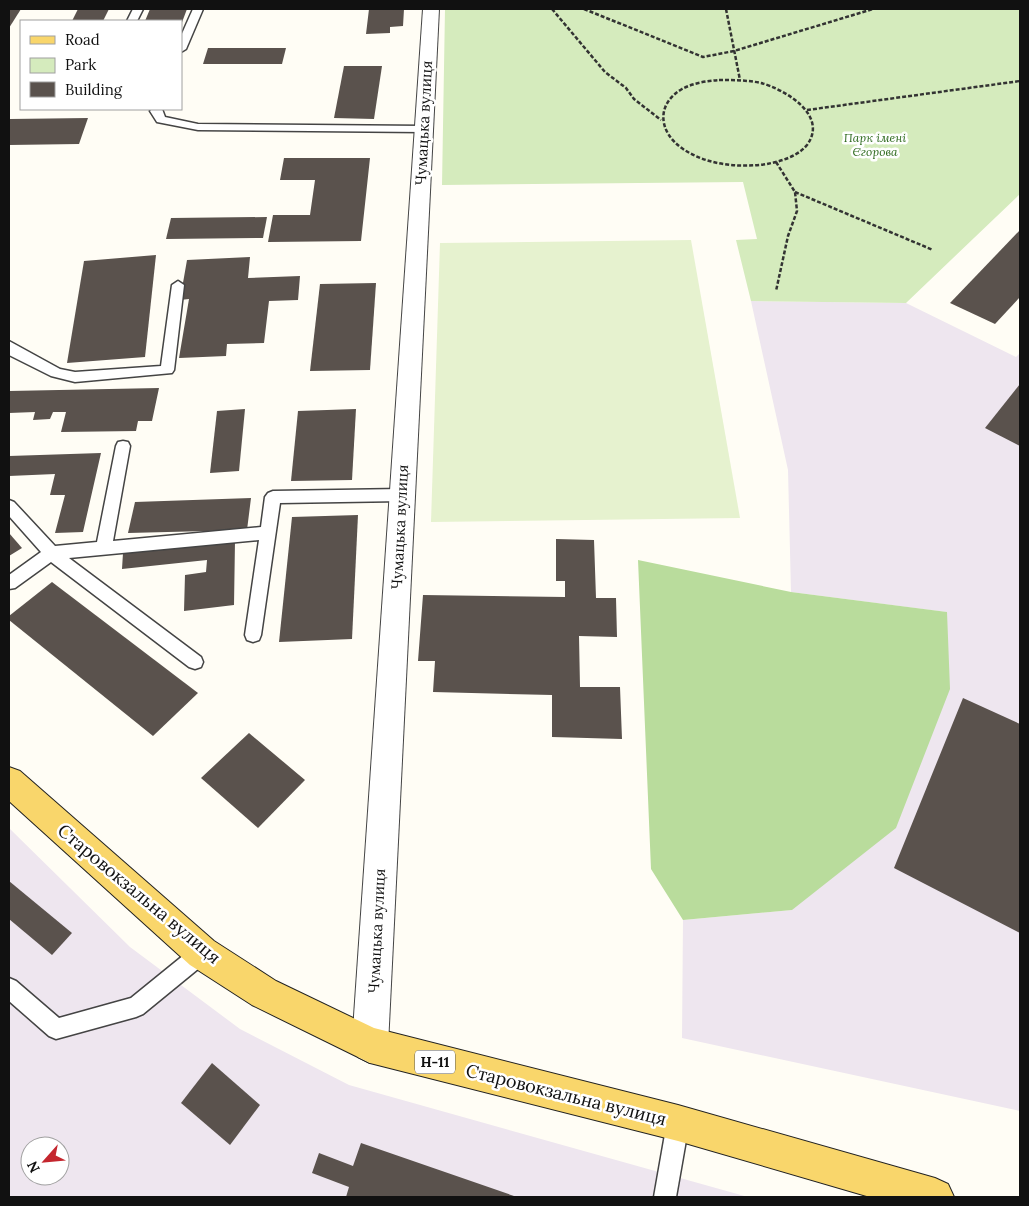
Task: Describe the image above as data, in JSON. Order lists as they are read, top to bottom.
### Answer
{
  "streets": {
    "main road": ["Старовокзальна вулиця", "Н-11"],
    "street": ["Чумацька вулиця"]
  },
  "crossings": [
    ["Чумацька вулиця", "Старовокзальна вулиця"]
  ],
  "parks": ["Парк імені Єгорова"],
  "legend": ["Road", "Park", "Building"],
  "north": "bottom left"
}
